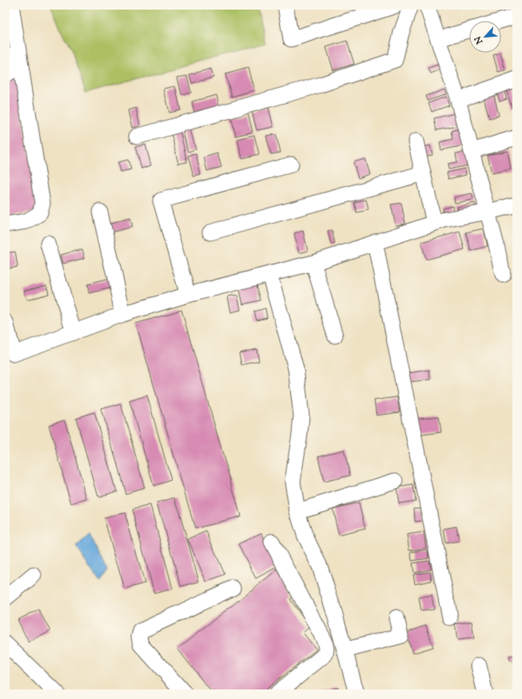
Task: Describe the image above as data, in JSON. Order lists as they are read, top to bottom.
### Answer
{
  "north": "bottom left"
}
